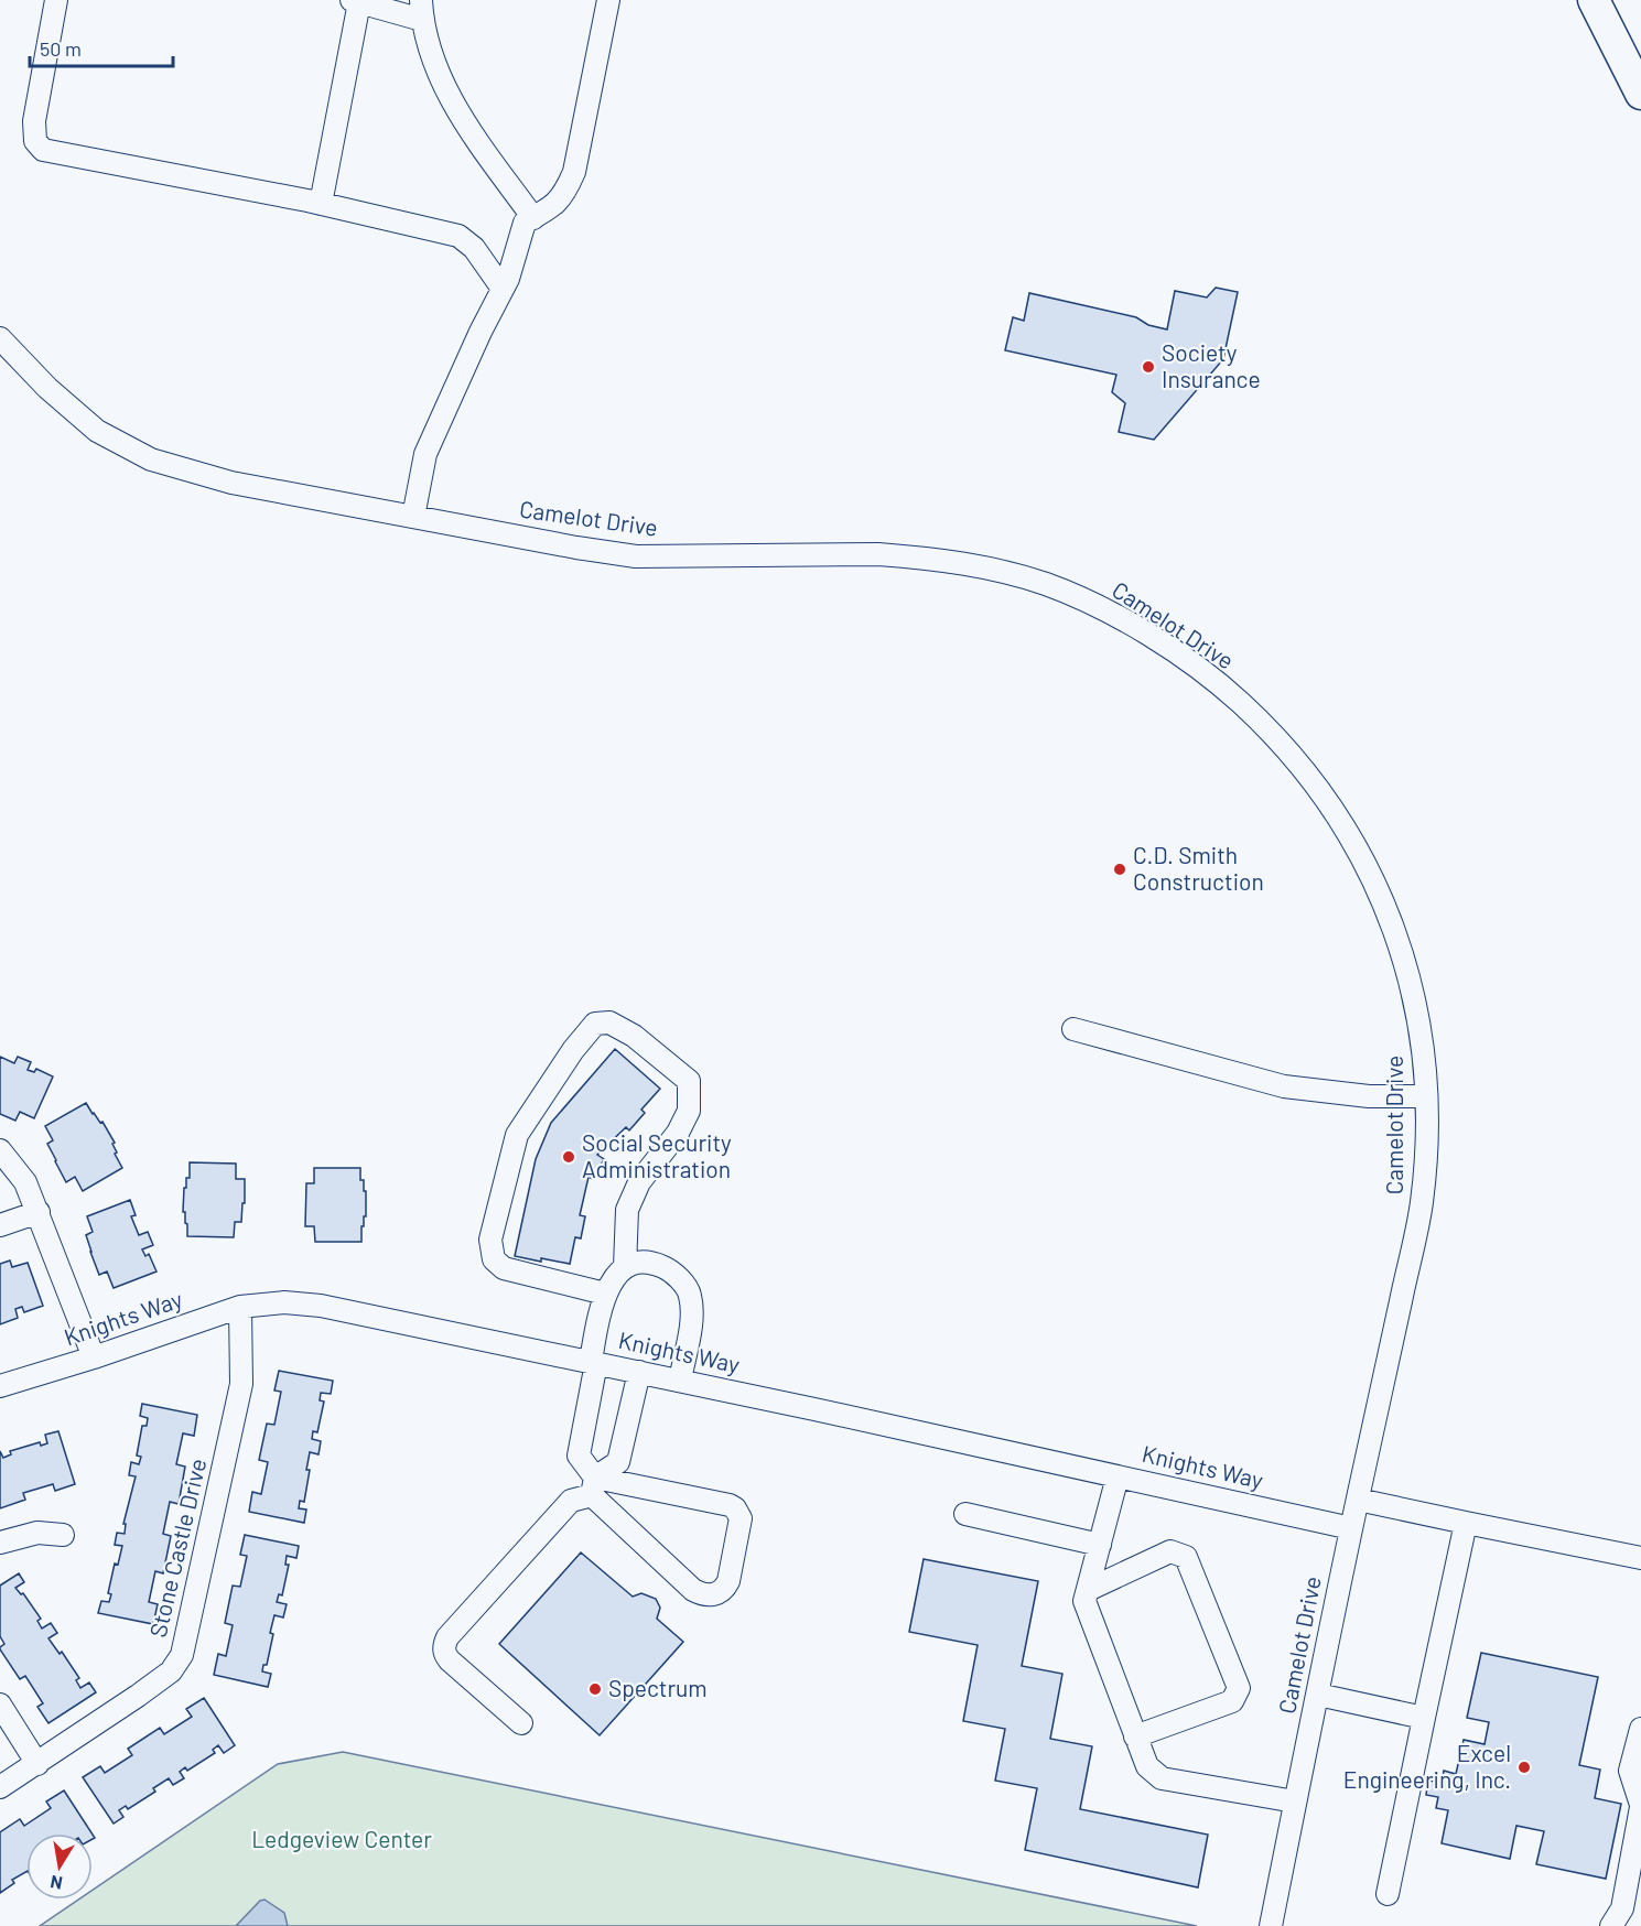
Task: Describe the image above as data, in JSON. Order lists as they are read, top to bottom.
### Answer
{
  "streets": {
    "street": ["Camelot Drive", "Knights Way", "Stone Castle Drive"]
  },
  "crossings": [
    ["Camelot Drive", "Knights Way"],
    ["Knights Way", "Stone Castle Drive"]
  ],
  "parks": ["Ledgeview Center"],
  "places": [
    "Society Insurance",
    "C.D. Smith Construction",
    "Social Security Administration",
    "Spectrum",
    "Excel Engineering, Inc."
  ],
  "scale_bar": "50 m",
  "north": "bottom"
}
